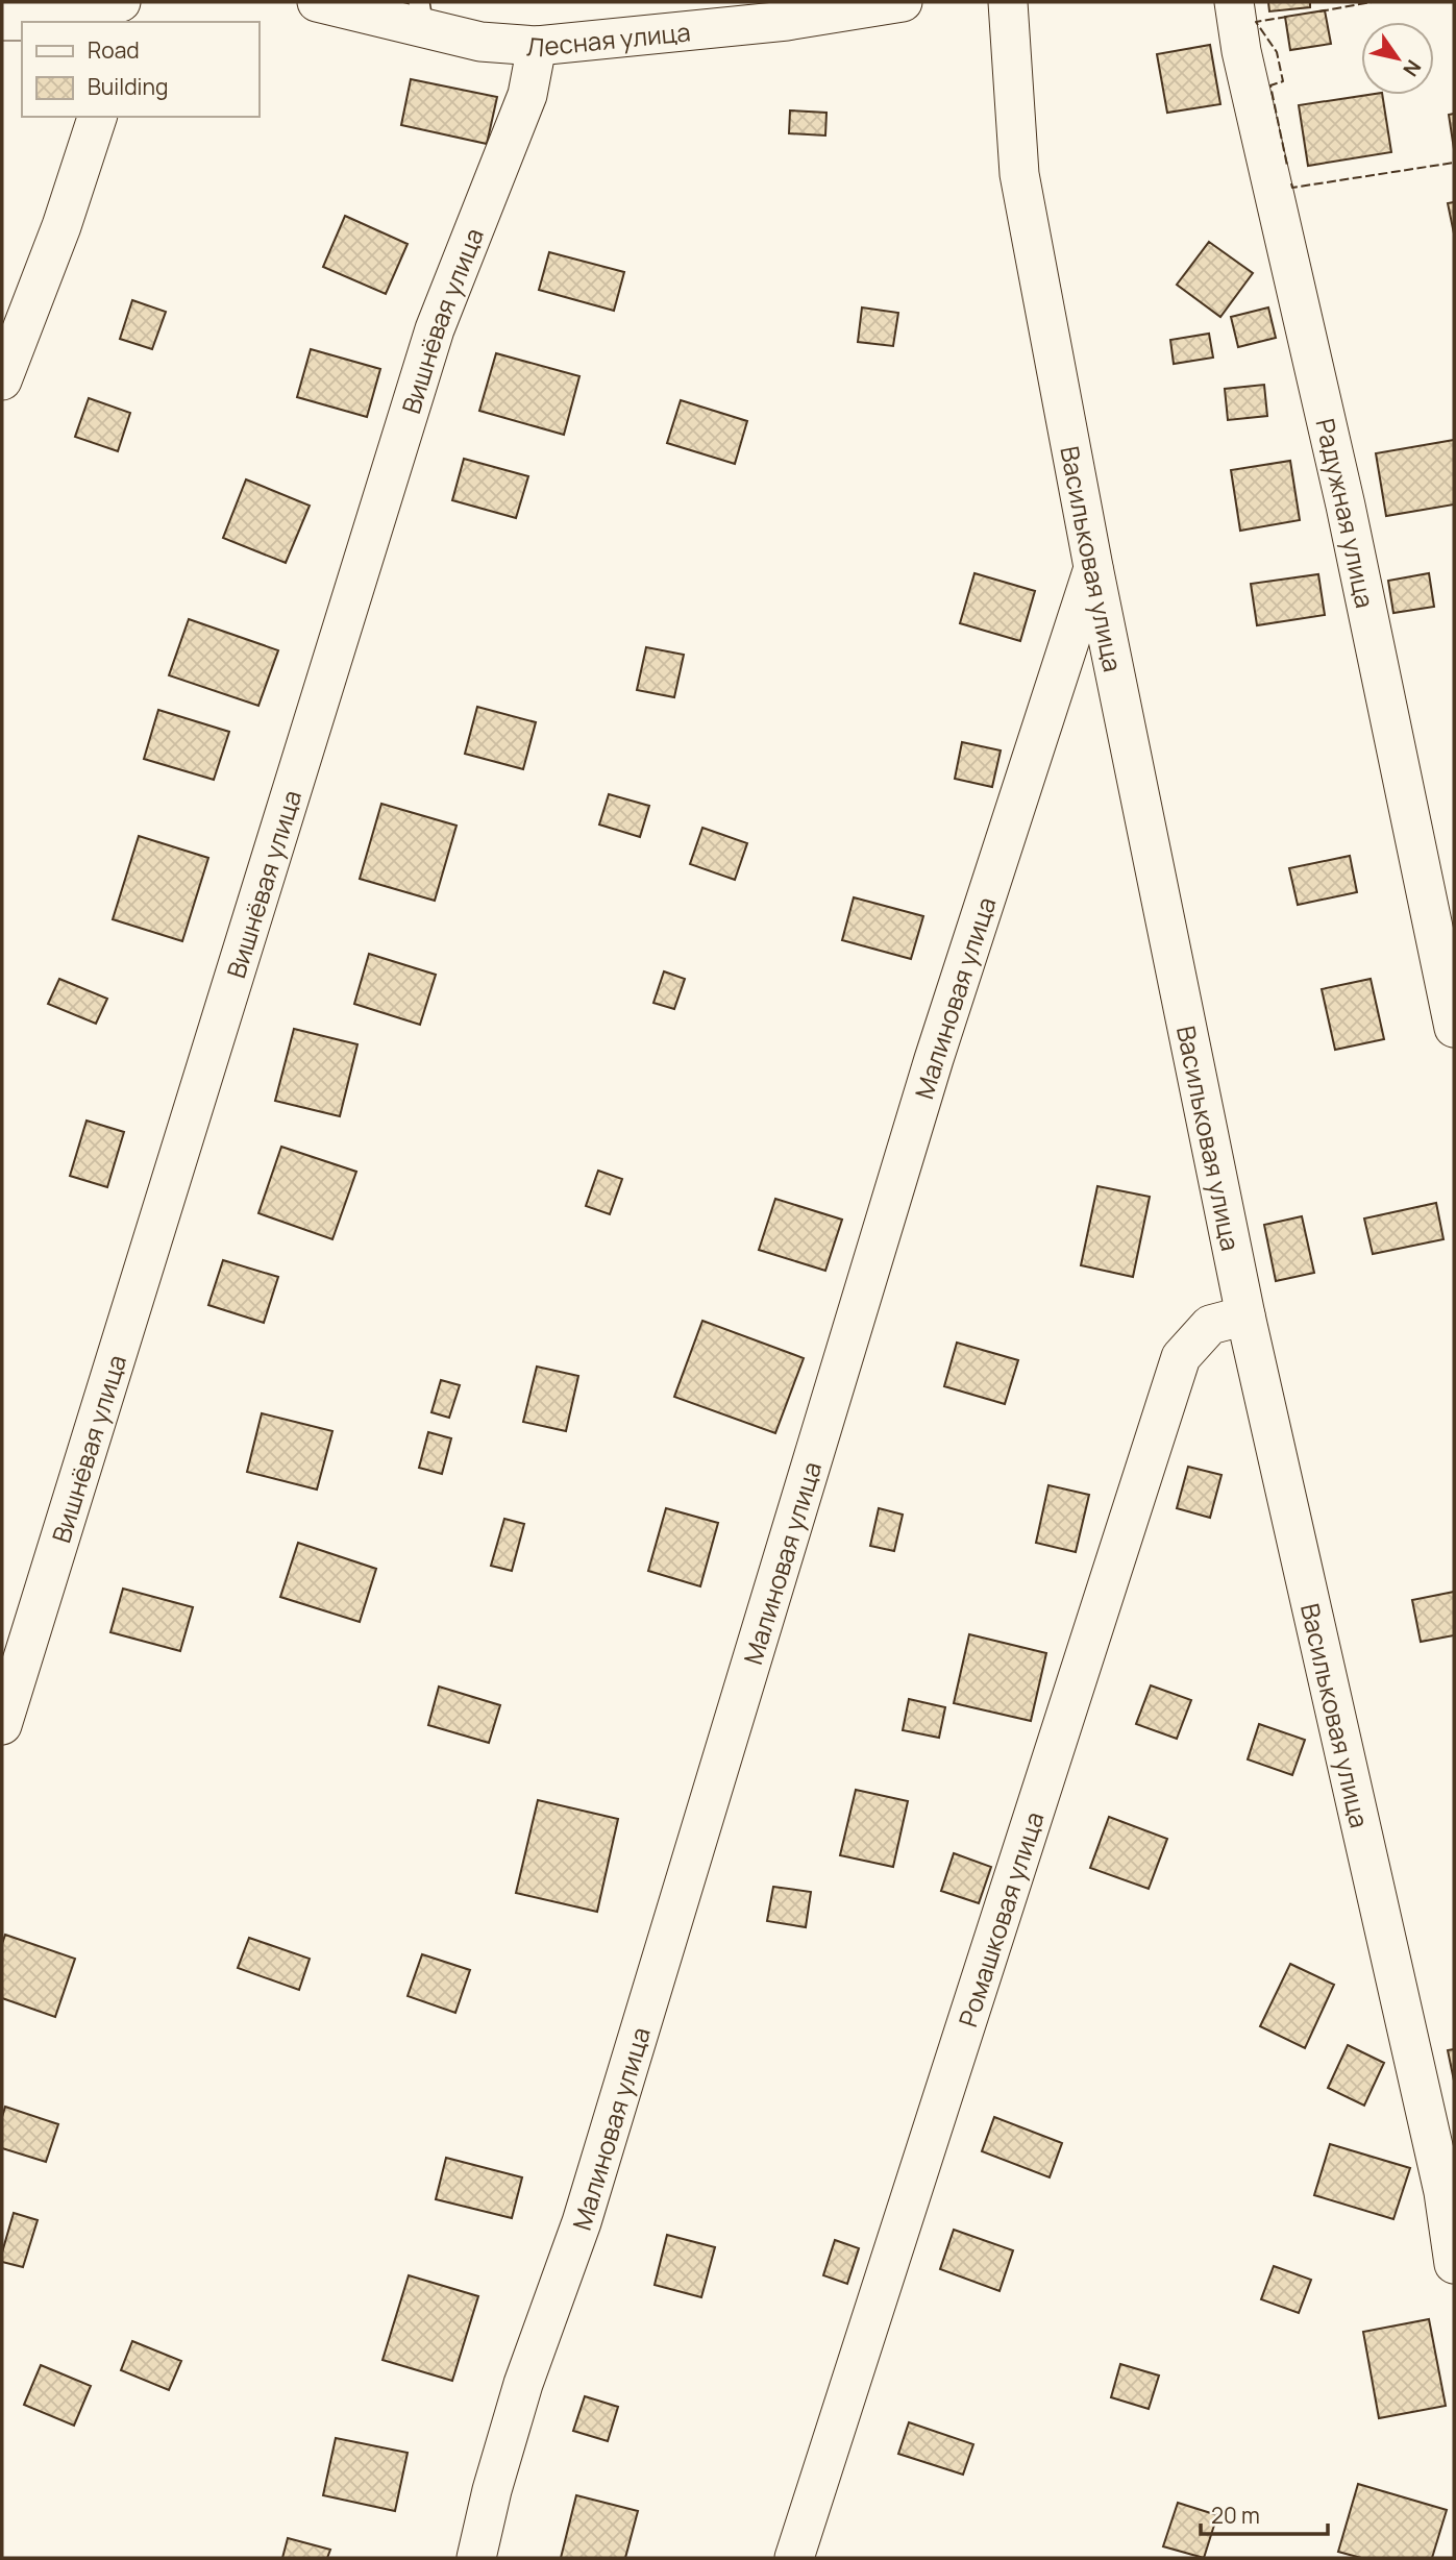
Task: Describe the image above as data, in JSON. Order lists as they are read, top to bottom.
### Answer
{
  "streets": {
    "street": [
      "Лесная улица",
      "Вишнёвая улица",
      "Радужная улица",
      "Васильковая улица",
      "Малиновая улица",
      "Ромашковая улица"
    ]
  },
  "crossings": [
    ["Лесная улица", "Вишнёвая улица"],
    ["Васильковая улица", "Малиновая улица"],
    ["Васильковая улица", "Ромашковая улица"]
  ],
  "legend": ["Road", "Building"],
  "scale_bar": "20 m",
  "north": "bottom right"
}
